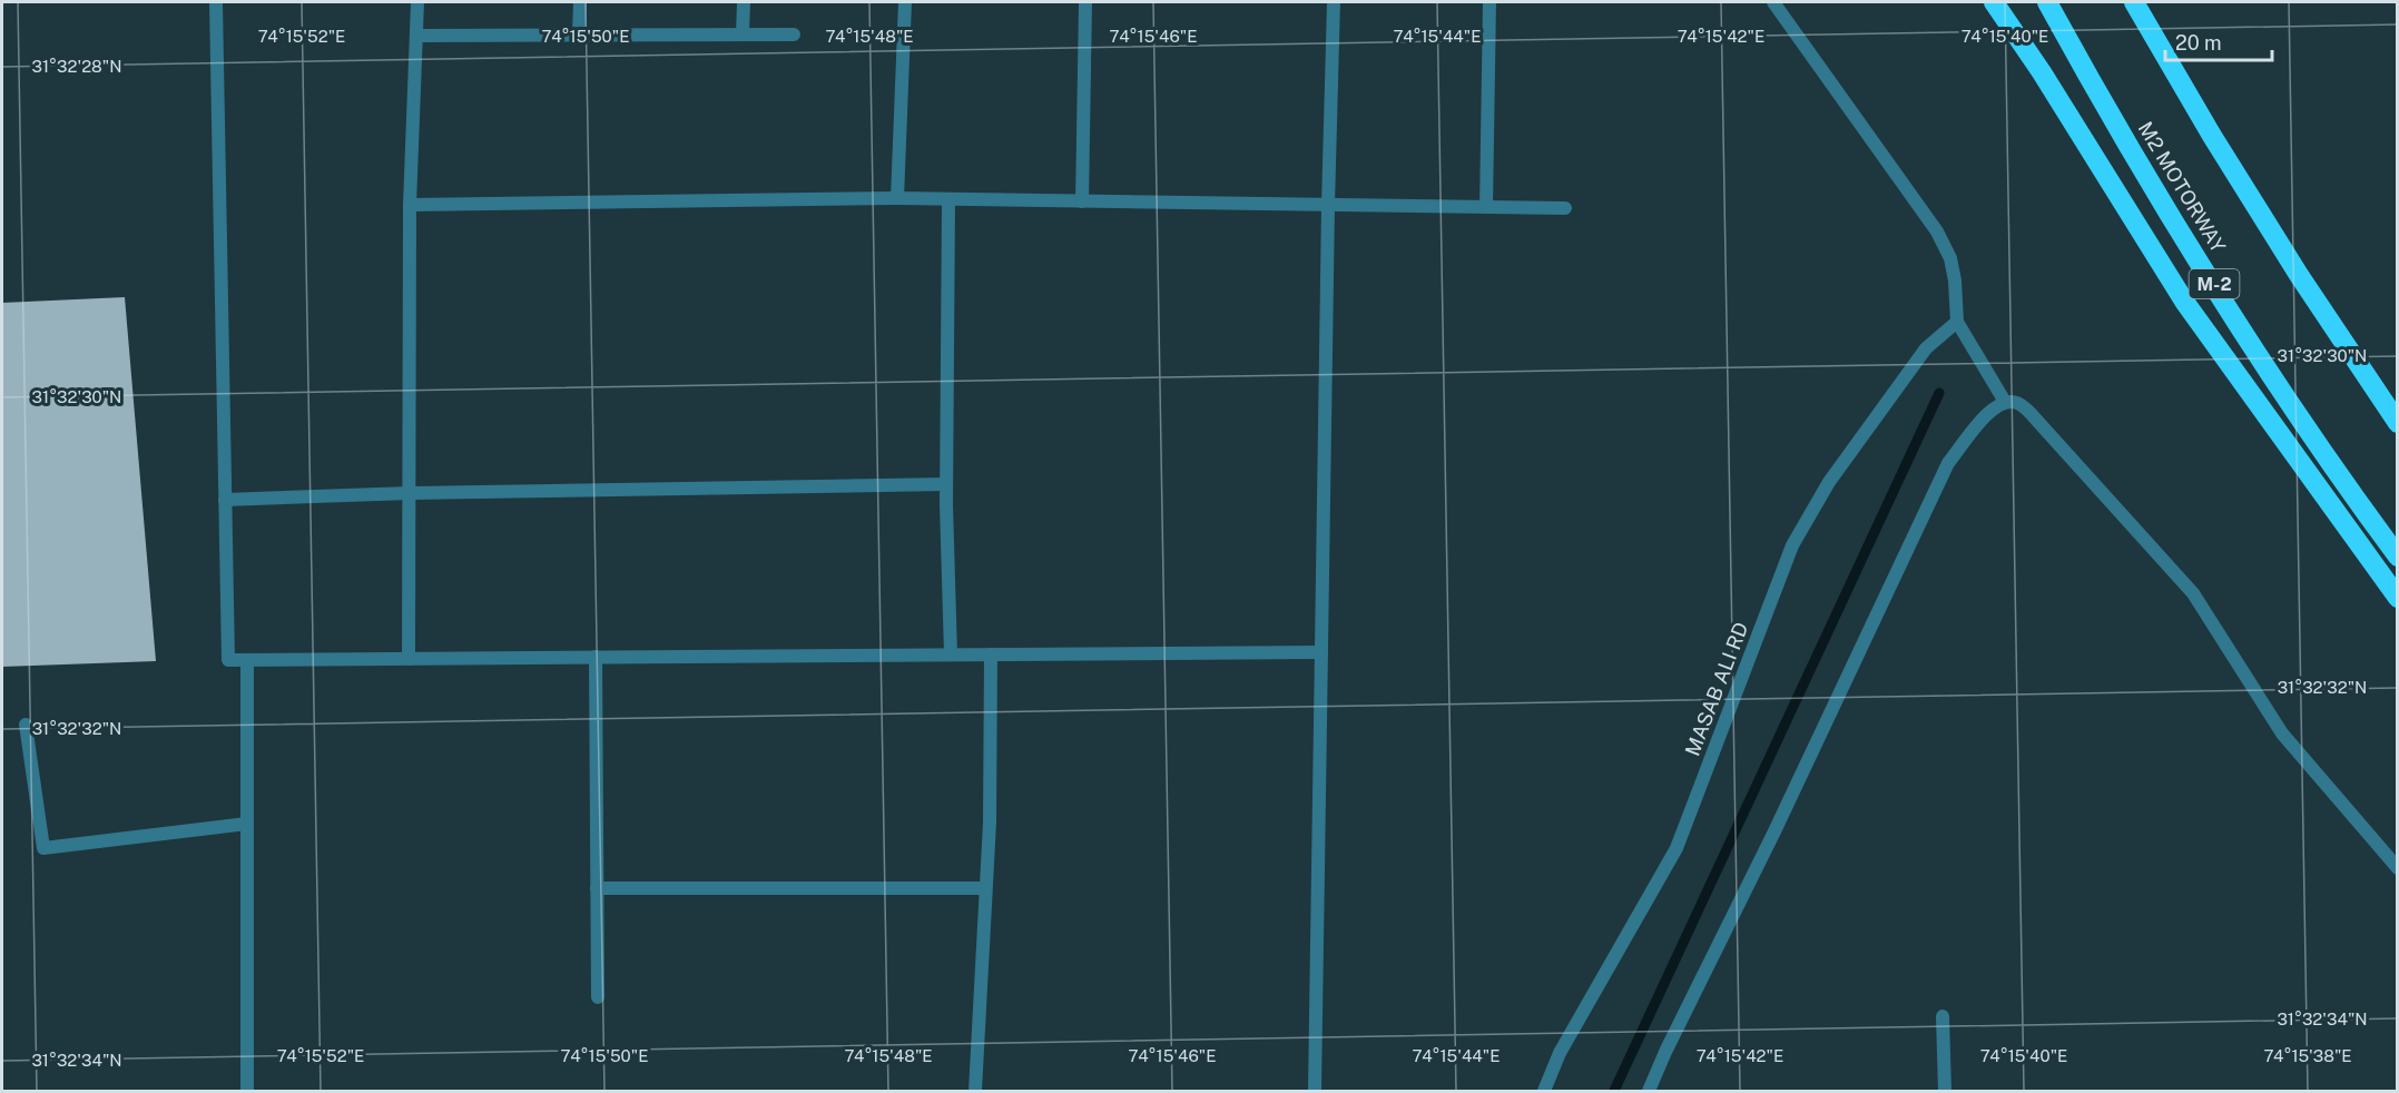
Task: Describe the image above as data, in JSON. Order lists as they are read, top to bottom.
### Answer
{
  "streets": {
    "highway": ["M2 MOTORWAY", "M-2"],
    "street": ["MASAB ALI RD"]
  },
  "scale_bar": "20 m",
  "coordinates": [
    "74°15'52\"E",
    "74°15'50\"E",
    "74°15'48\"E",
    "74°15'46\"E",
    "74°15'44\"E",
    "74°15'42\"E",
    "74°15'40\"E",
    "31°32'28\"N",
    "31°32'30\"N",
    "31°32'32\"N",
    "31°32'34\"N",
    "74°15'38\"E"
  ]
}
